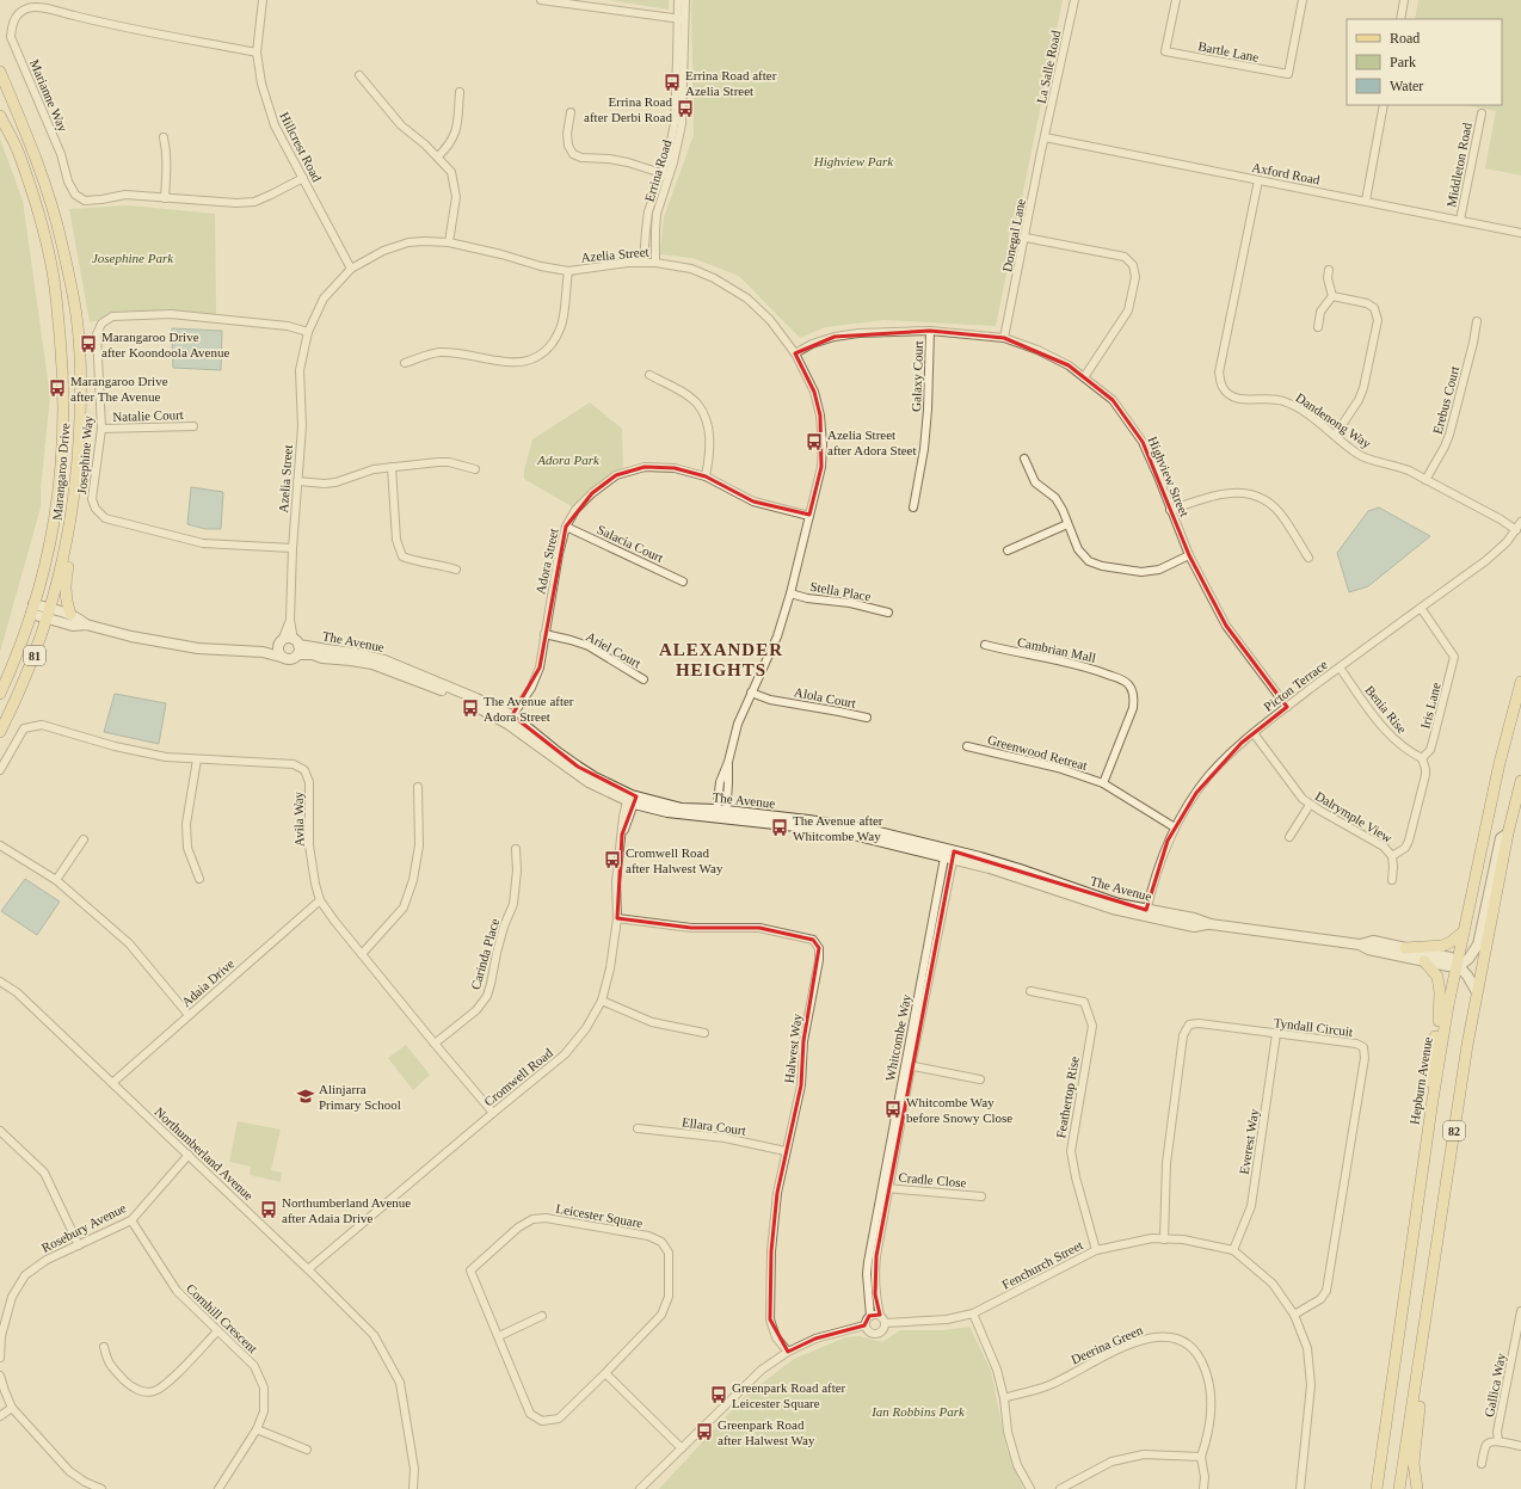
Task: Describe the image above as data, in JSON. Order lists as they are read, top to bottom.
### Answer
{
  "streets": {
    "main road": [
      "Marangaroo Drive",
      "81",
      "Hepburn Avenue",
      "82"
    ],
    "street": [
      "Bartle Lane",
      "La Salle Road",
      "Marianne Way",
      "Hillcrest Road",
      "Middleton Road",
      "Errina Road",
      "Axford Road",
      "Donegal Lane",
      "Azelia Street",
      "Galaxy Court",
      "Erebus Court",
      "Natalie Court",
      "Dandenong Way",
      "Josephine Way",
      "Highview Street",
      "Salacia Court",
      "Adora Street",
      "Stella Place",
      "The Avenue",
      "Ariel Court",
      "Cambrian Mall",
      "Picton Terrace",
      "Alola Court",
      "Iris Lane",
      "Benia Rise",
      "Greenwood Retreat",
      "Dalrymple View",
      "Avila Way",
      "Carinda Place",
      "Adaia Drive",
      "Tyndall Circuit",
      "Whitcombe Way",
      "Halwest Way",
      "Cromwell Road",
      "Feathertop Rise",
      "Ellara Court",
      "Everest Way",
      "Northumberland Avenue",
      "Cradle Close",
      "Leicester Square",
      "Rosebury Avenue",
      "Fenchurch Street",
      "Cornhill Crescent",
      "Deerina Green",
      "Gallica Way"
    ]
  },
  "crossings": [
    ["La Salle Road", "Axford Road"],
    ["La Salle Road", "Donegal Lane"],
    ["Marianne Way", "Hillcrest Road"],
    ["Hillcrest Road", "Azelia Street"],
    ["Middleton Road", "Axford Road"],
    ["Errina Road", "Azelia Street"],
    ["Axford Road", "Donegal Lane"],
    ["Axford Road", "Dandenong Way"],
    ["Donegal Lane", "Highview Street"],
    ["Azelia Street", "Josephine Way"],
    ["Azelia Street", "Highview Street"],
    ["Azelia Street", "Adora Street"],
    ["Azelia Street", "Stella Place"],
    ["Azelia Street", "The Avenue"],
    ["Azelia Street", "Alola Court"],
    ["Galaxy Court", "Highview Street"],
    ["Erebus Court", "Dandenong Way"],
    ["Natalie Court", "Josephine Way"],
    ["Dandenong Way", "Picton Terrace"],
    ["Highview Street", "Picton Terrace"],
    ["Salacia Court", "Adora Street"],
    ["Adora Street", "The Avenue"],
    ["Adora Street", "Ariel Court"],
    ["The Avenue", "Picton Terrace"],
    ["The Avenue", "Whitcombe Way"],
    ["The Avenue", "Cromwell Road"],
    ["The Avenue", "Hepburn Avenue"],
    ["The Avenue", "82"],
    ["Cambrian Mall", "Greenwood Retreat"],
    ["Picton Terrace", "Iris Lane"],
    ["Picton Terrace", "Benia Rise"],
    ["Picton Terrace", "Greenwood Retreat"],
    ["Picton Terrace", "Dalrymple View"],
    ["Iris Lane", "Benia Rise"],
    ["Avila Way", "Carinda Place"],
    ["Avila Way", "Adaia Drive"],
    ["Avila Way", "Cromwell Road"],
    ["Adaia Drive", "Northumberland Avenue"],
    ["Tyndall Circuit", "Everest Way"],
    ["Tyndall Circuit", "Fenchurch Street"],
    ["Whitcombe Way", "Cradle Close"],
    ["Whitcombe Way", "Fenchurch Street"],
    ["Halwest Way", "Cromwell Road"],
    ["Halwest Way", "Ellara Court"],
    ["Cromwell Road", "Northumberland Avenue"],
    ["Feathertop Rise", "Fenchurch Street"],
    ["Everest Way", "Fenchurch Street"],
    ["Northumberland Avenue", "Rosebury Avenue"],
    ["Rosebury Avenue", "Cornhill Crescent"]
  ],
  "districts": ["ALEXANDER HEIGHTS"],
  "parks": [
    "Highview Park",
    "Josephine Park",
    "Adora Park",
    "Ian Robbins Park"
  ],
  "places": {
    "bus stop": [
      "Errina Road after Azelia Street",
      "Errina Road after Derbi Road",
      "Marangaroo Drive after Koondoola Avenue",
      "Marangaroo Drive after The Avenue",
      "Azelia Street after Adora Steet",
      "The Avenue after Adora Street",
      "The Avenue after Whitcombe Way",
      "Cromwell Road after Halwest Way",
      "Whitcombe Way before Snowy Close",
      "Northumberland Avenue after Adaia Drive",
      "Greenpark Road after Leicester Square",
      "Greenpark Road after Halwest Way"
    ],
    "school or university": ["Alinjarra Primary School"]
  },
  "legend": ["Road", "Park", "Water"]
}
